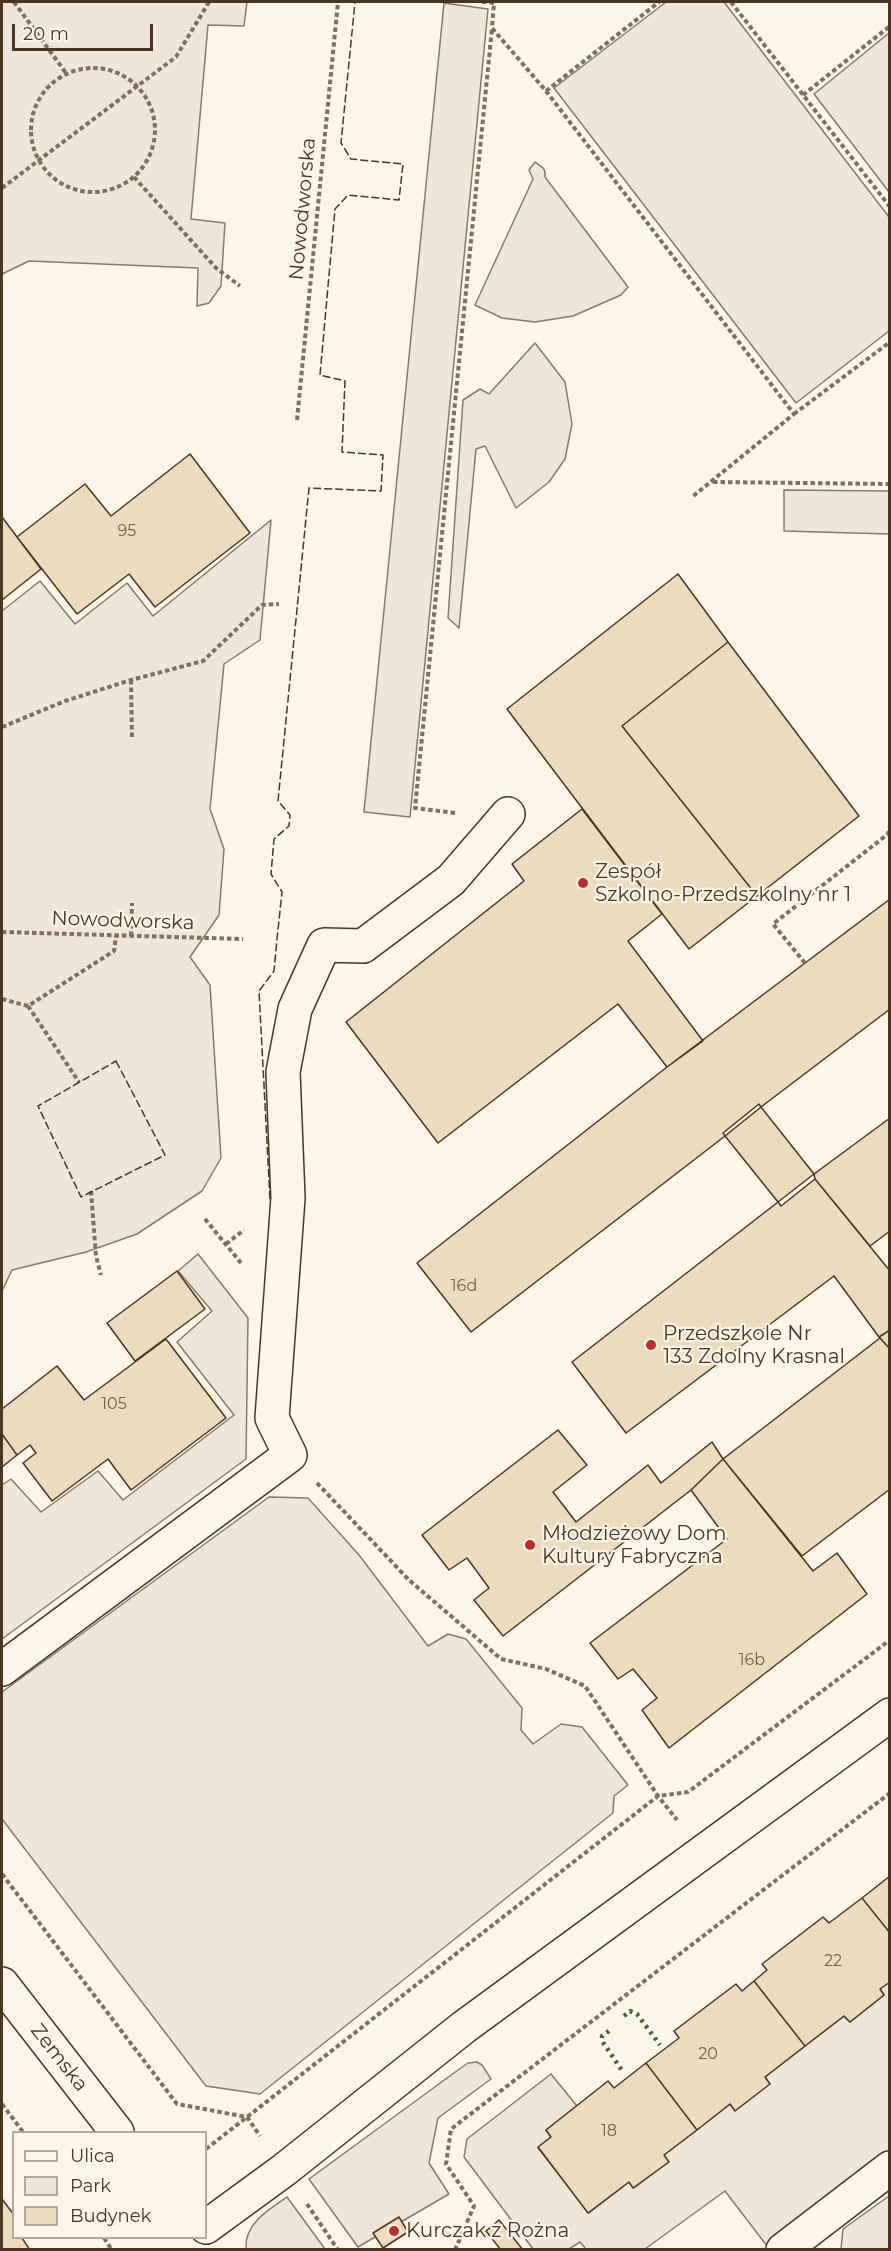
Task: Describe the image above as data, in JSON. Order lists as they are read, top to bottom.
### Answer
{
  "streets": {
    "street": ["Zemska"],
    "path": ["Nowodworska"]
  },
  "places": [
    "Zespół Szkolno-Przedszkolny nr 1",
    "Przedszkole Nr 133 Zdolny Krasnal",
    "Młodzieżowy Dom Kultury Fabryczna",
    "Kurczak z Rożna"
  ],
  "house_numbers": [
    "95",
    "16d",
    "105",
    "16b",
    "22",
    "20",
    "18"
  ],
  "legend": ["Ulica", "Park", "Budynek"],
  "scale_bar": "20 m"
}
